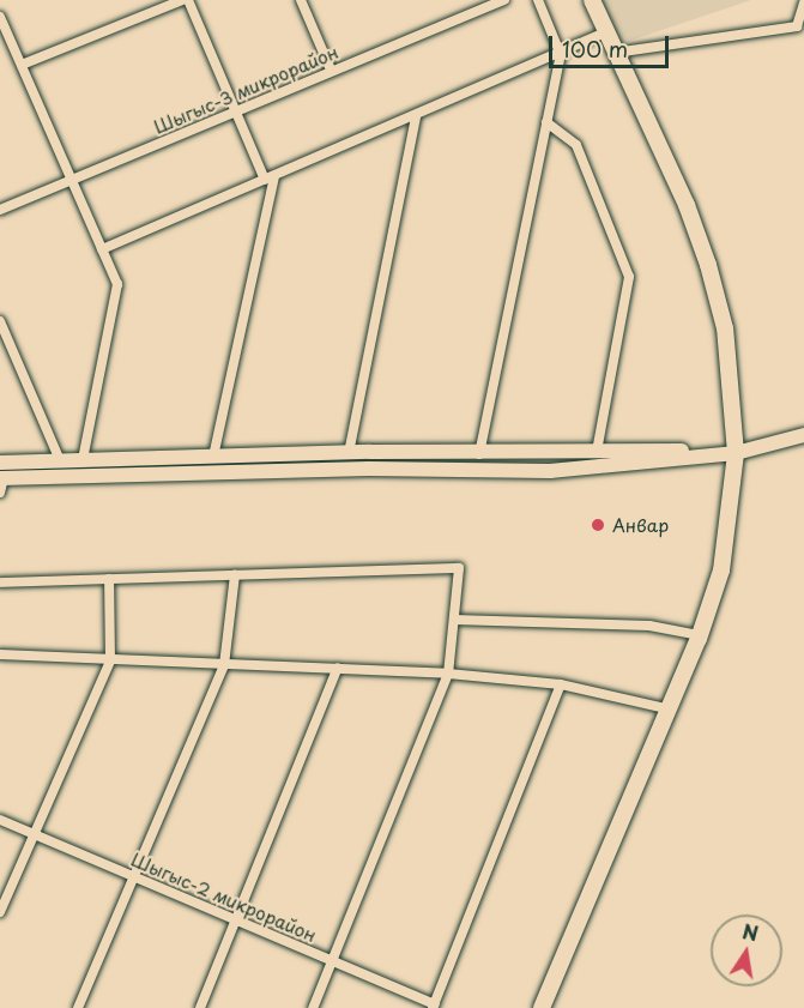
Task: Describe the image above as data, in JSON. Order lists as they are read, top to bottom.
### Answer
{
  "streets": {
    "street": ["Шыгыс-3 микрорайон", "Шыгыс-2 микрорайон"]
  },
  "places": ["Анвар"],
  "scale_bar": "100 m",
  "north": "top"
}
